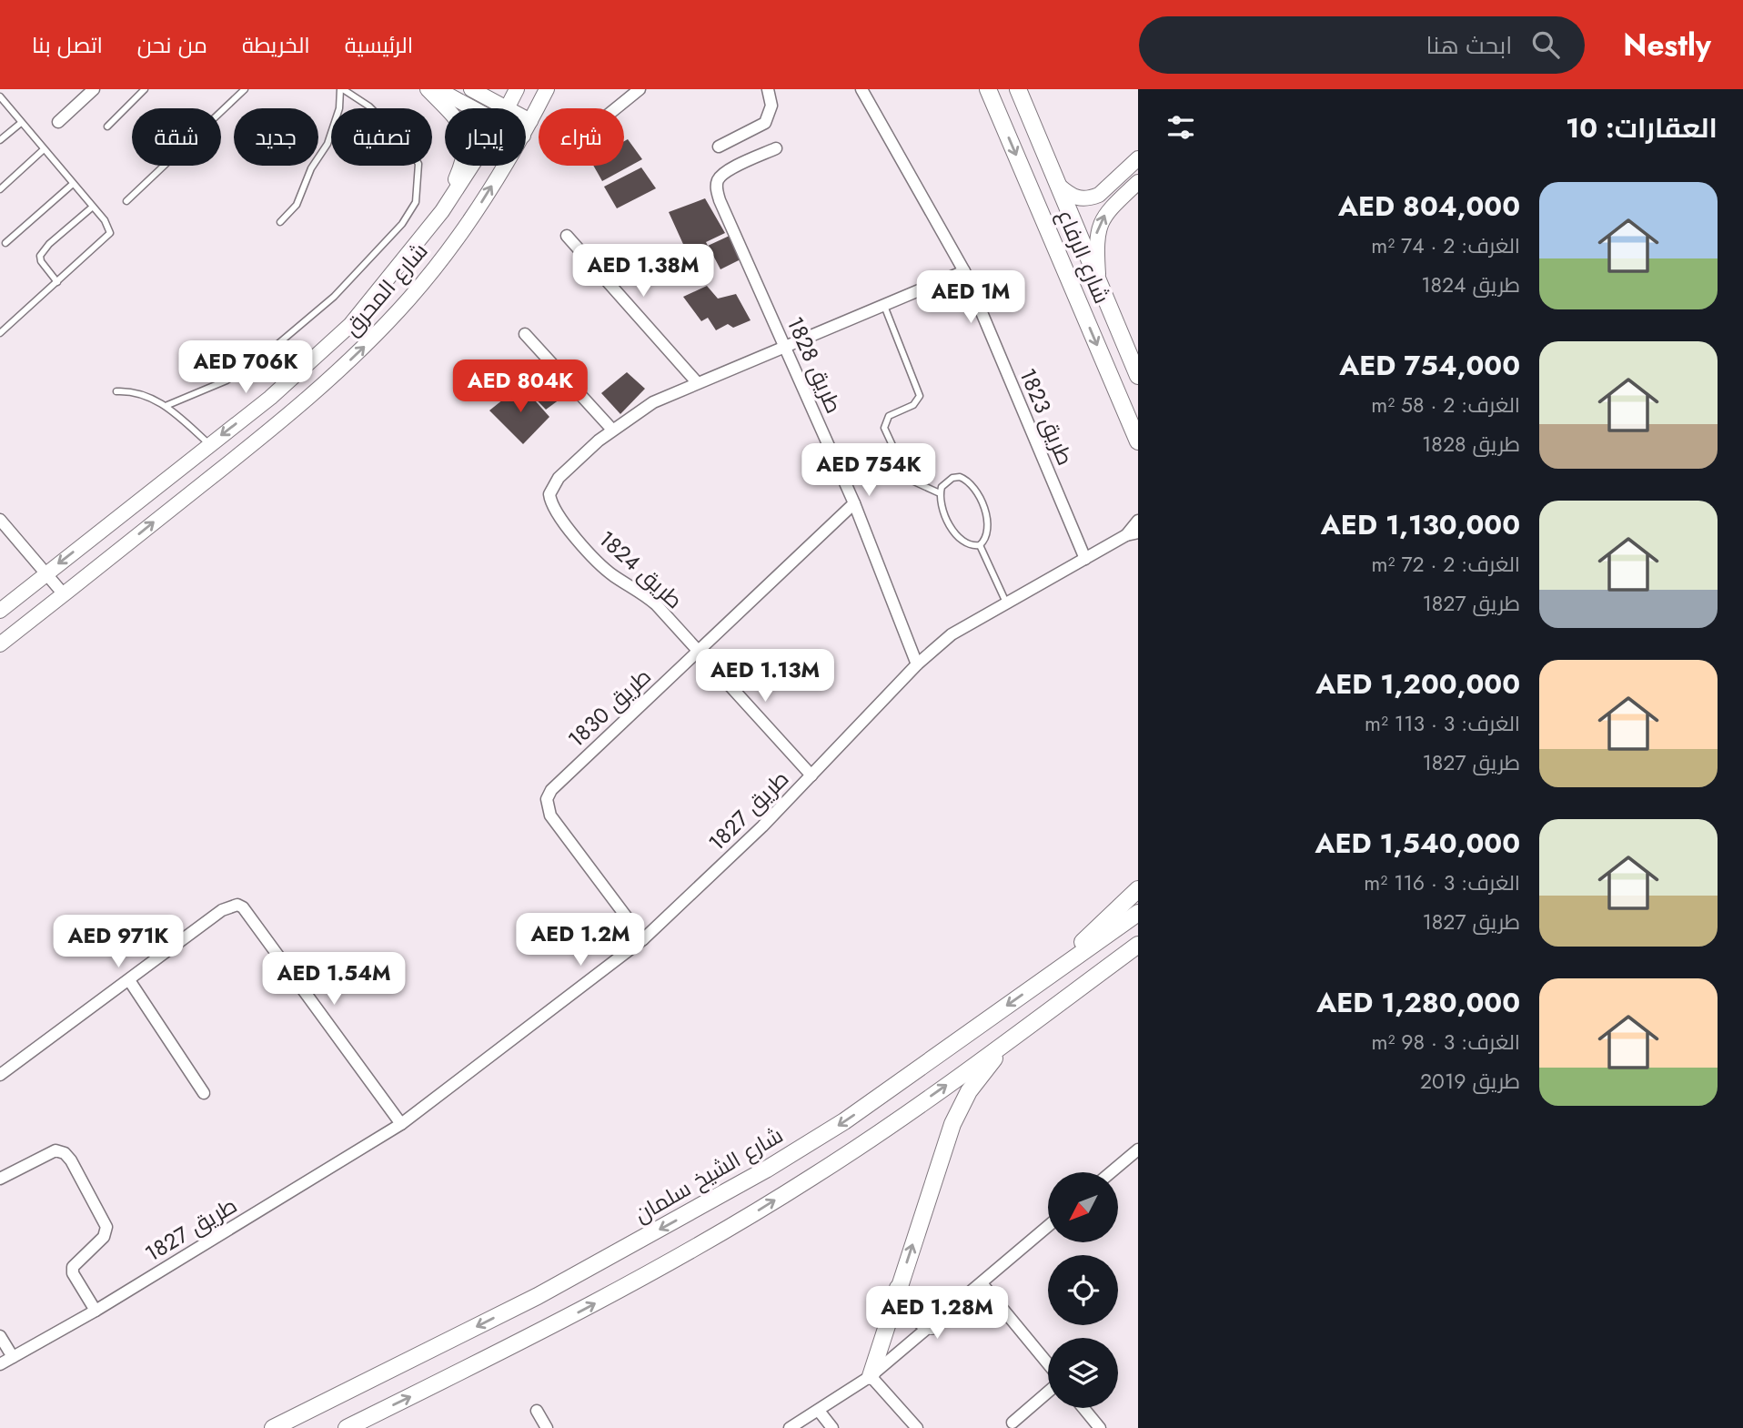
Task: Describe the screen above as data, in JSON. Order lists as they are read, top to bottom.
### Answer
{
  "streets": {
    "main road": ["شارع الرفاع", "شارع المحرق", "شارع الشيخ سلمان"],
    "street": [
      "طريق 1828",
      "طريق 1823",
      "طريق 1824",
      "طريق 1830",
      "طريق 1827"
    ]
  },
  "crossings": [
    ["طريق 1828", "طريق 1824"],
    ["طريق 1828", "طريق 1830"],
    ["طريق 1828", "طريق 1827"],
    ["طريق 1823", "طريق 1824"],
    ["طريق 1823", "طريق 1827"],
    ["طريق 1824", "طريق 1830"],
    ["طريق 1830", "طريق 1827"]
  ],
  "north": "bottom left",
  "page": {
    "header": "Nestly",
    "search": "ابحث هنا",
    "nav": [
      "الرئيسية",
      "الخريطة",
      "من نحن",
      "اتصل بنا"
    ],
    "heading": "العقارات: 10",
    "chip": [
      "شراء",
      "إيجار",
      "تصفية",
      "جديد",
      "شقة"
    ],
    "list": [
      {
        "name": "AED 804,000",
        "note": "الغرف: 2 · 74 m² · طريق 1824"
      },
      {
        "name": "AED 754,000",
        "note": "الغرف: 2 · 58 m² · طريق 1828"
      },
      {
        "name": "AED 1,130,000",
        "note": "الغرف: 2 · 72 m² · طريق 1827"
      },
      {
        "name": "AED 1,200,000",
        "note": "الغرف: 3 · 113 m² · طريق 1827"
      },
      {
        "name": "AED 1,540,000",
        "note": "الغرف: 3 · 116 m² · طريق 1827"
      },
      {
        "name": "AED 1,280,000",
        "note": "الغرف: 3 · 98 m² · طريق 2019"
      }
    ],
    "price": [
      "AED 1.38M",
      "AED 1M",
      "AED 706K",
      "AED 804K",
      "AED 754K",
      "AED 1.13M",
      "AED 1.2M",
      "AED 971K",
      "AED 1.54M",
      "AED 1.28M"
    ]
  }
}
